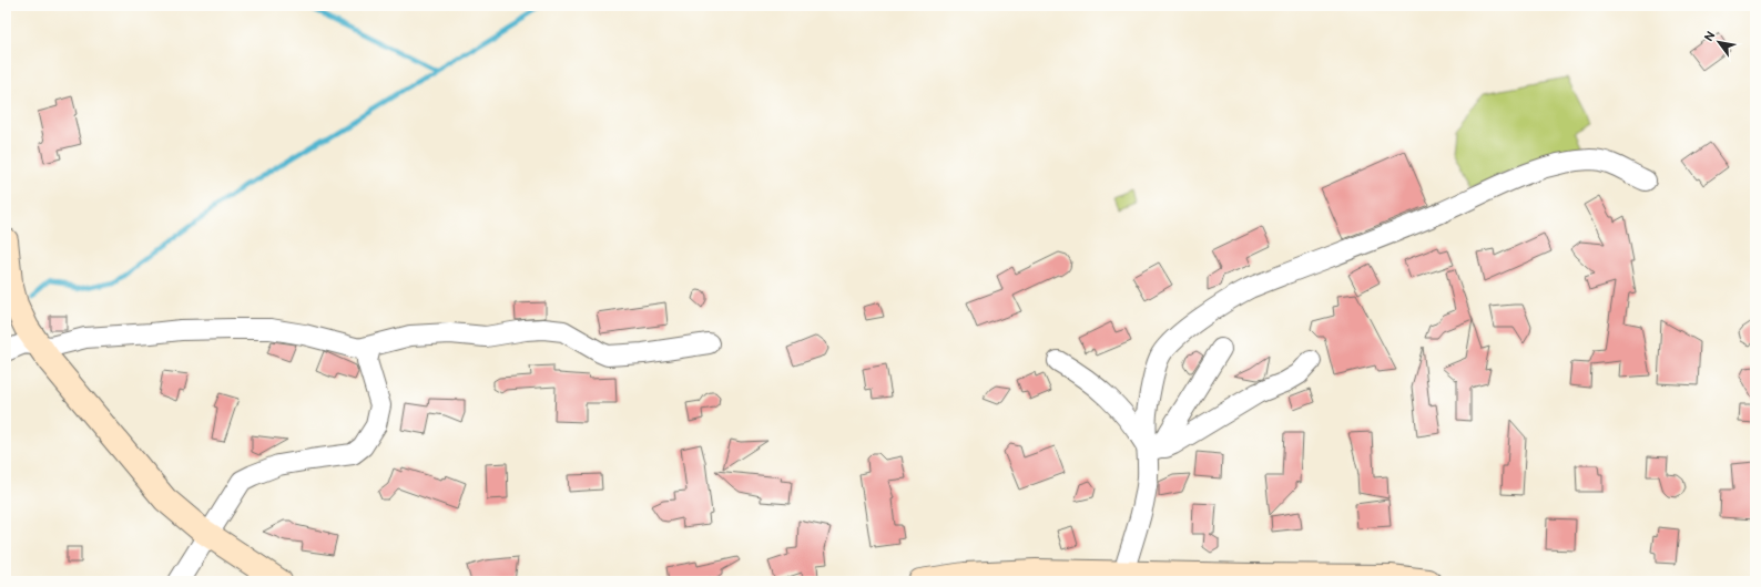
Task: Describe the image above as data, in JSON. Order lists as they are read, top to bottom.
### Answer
{
  "north": "top left"
}
